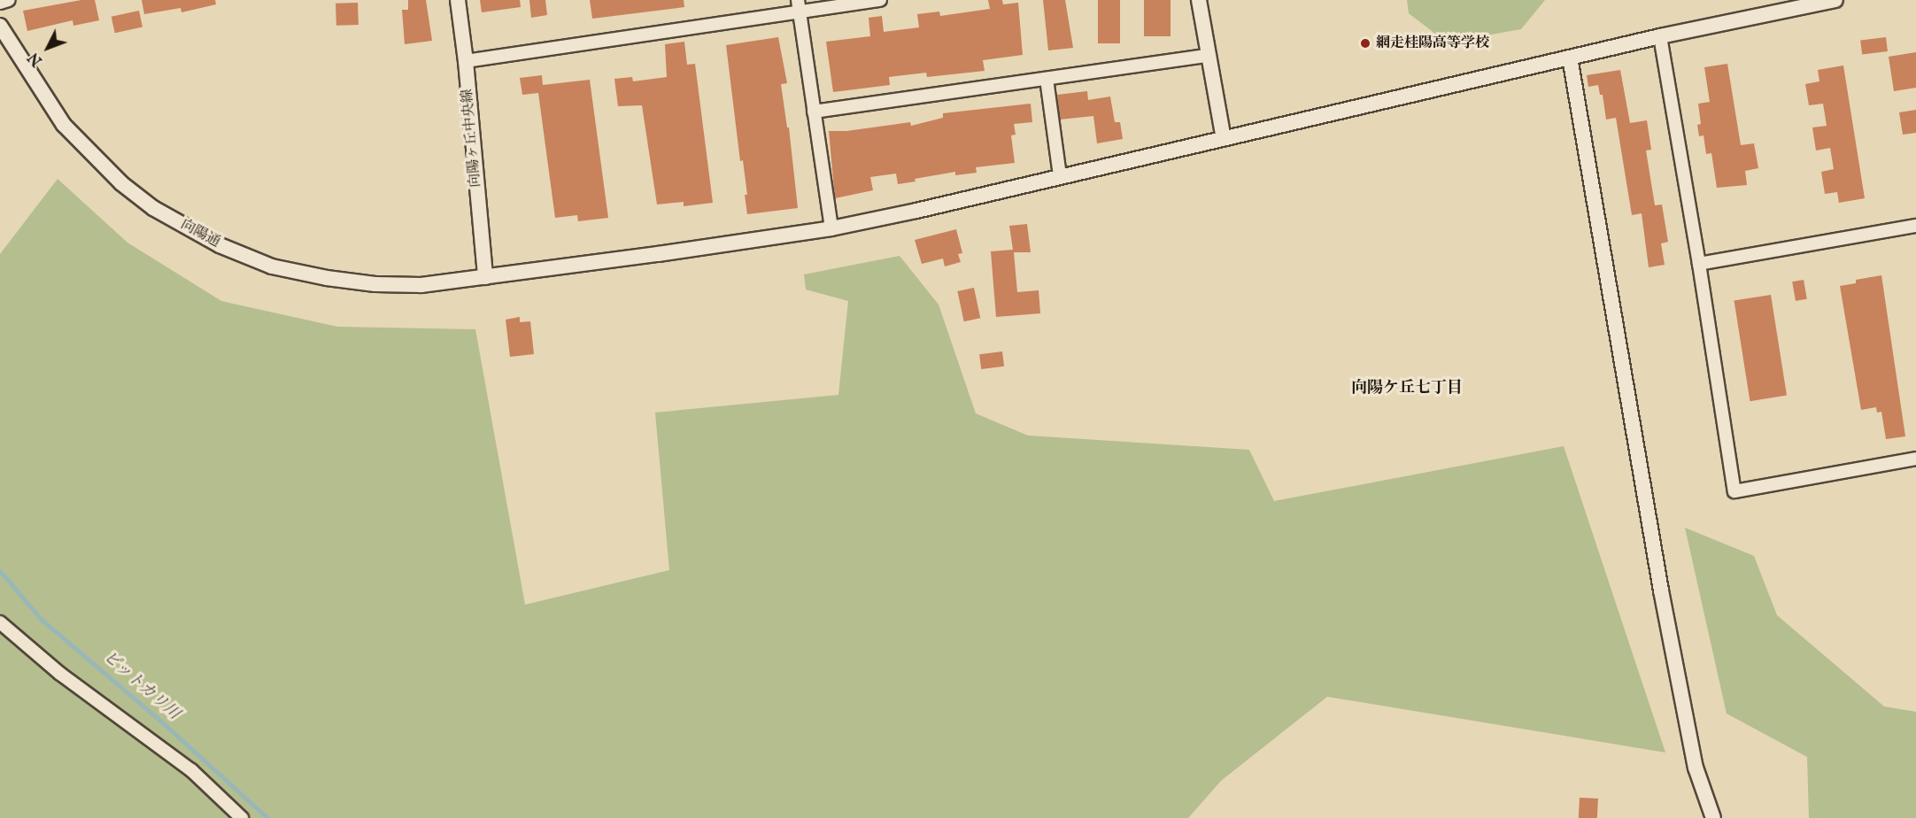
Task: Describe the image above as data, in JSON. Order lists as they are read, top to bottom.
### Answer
{
  "streets": {
    "street": ["向陽ヶ丘中央線", "向陽通"]
  },
  "crossings": [
    ["向陽ヶ丘中央線", "向陽通"]
  ],
  "districts": ["向陽ケ丘七丁目"],
  "water": ["ピットカリ川"],
  "places": ["網走桂陽高等学校"],
  "north": "bottom left"
}
